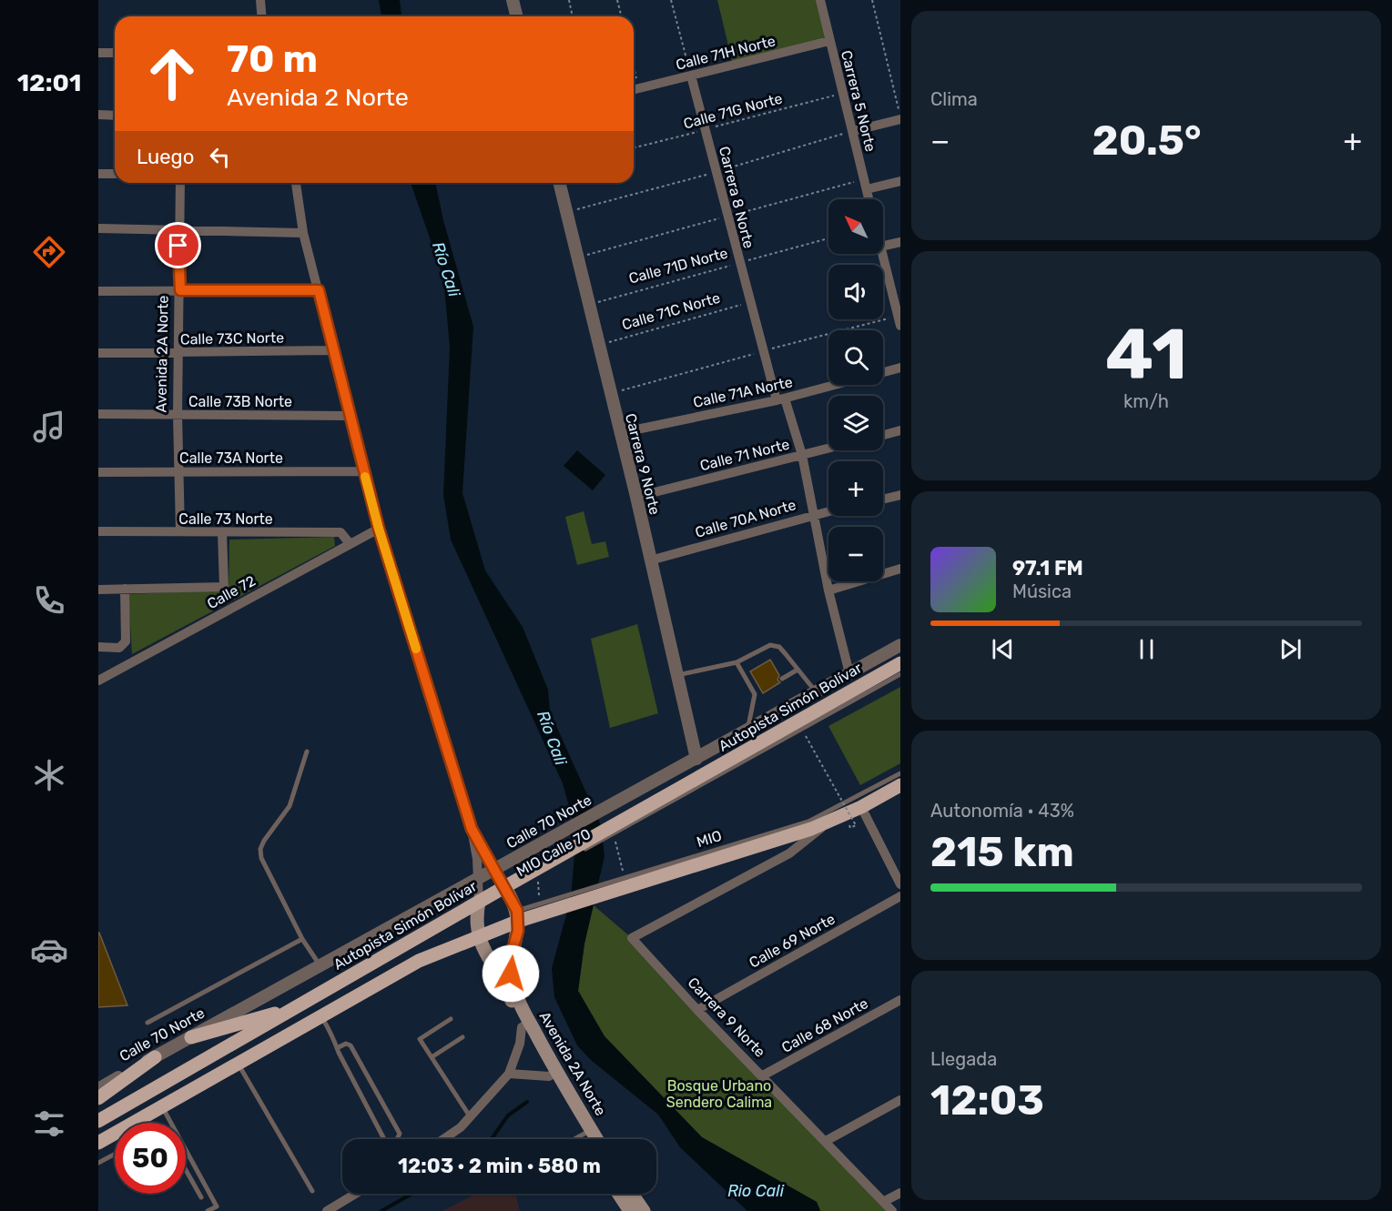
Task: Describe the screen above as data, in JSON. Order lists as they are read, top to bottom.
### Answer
{
  "streets": {
    "main road": ["Avenida 2A Norte", "Autopista Simón Bolívar"],
    "street": [
      "Calle 71H Norte",
      "Carrera 5 Norte",
      "Carrera 8 Norte",
      "Calle 73C Norte",
      "Calle 71A Norte",
      "Calle 73B Norte",
      "Calle 71 Norte",
      "Calle 73A Norte",
      "Carrera 9 Norte",
      "Calle 73 Norte",
      "Calle 70A Norte",
      "Calle 72",
      "Calle 70 Norte",
      "Calle 69 Norte",
      "Calle 68 Norte"
    ],
    "lane": ["MIO"],
    "path": ["Calle 71G Norte", "Calle 71D Norte", "Calle 71C Norte"]
  },
  "crossings": [
    ["Calle 71H Norte", "Carrera 5 Norte"],
    ["Calle 71H Norte", "Carrera 8 Norte"],
    ["Carrera 5 Norte", "Calle 71G Norte"],
    ["Calle 71G Norte", "Carrera 8 Norte"],
    ["Carrera 8 Norte", "Calle 71D Norte"],
    ["Carrera 8 Norte", "Calle 71C Norte"],
    ["Carrera 8 Norte", "Calle 71A Norte"],
    ["Carrera 8 Norte", "Calle 71 Norte"],
    ["Carrera 8 Norte", "Calle 70A Norte"],
    ["Carrera 8 Norte", "Calle 70 Norte"],
    ["Calle 71D Norte", "Carrera 9 Norte"],
    ["Calle 71C Norte", "Carrera 9 Norte"],
    ["Calle 73C Norte", "Avenida 2A Norte"],
    ["Avenida 2A Norte", "Calle 73B Norte"],
    ["Avenida 2A Norte", "Calle 73A Norte"],
    ["Avenida 2A Norte", "Calle 73 Norte"],
    ["Avenida 2A Norte", "Autopista Simón Bolívar"],
    ["Avenida 2A Norte", "Calle 70 Norte"],
    ["Calle 71A Norte", "Carrera 9 Norte"],
    ["Calle 71 Norte", "Carrera 9 Norte"],
    ["Carrera 9 Norte", "Calle 70A Norte"],
    ["Carrera 9 Norte", "Calle 70 Norte"],
    ["Carrera 9 Norte", "Calle 69 Norte"],
    ["Carrera 9 Norte", "Calle 68 Norte"],
    ["Calle 73 Norte", "Calle 72"]
  ],
  "water": ["Río Cali", "Rio Cali"],
  "parks": ["Bosque Urbano Sendero Calima"],
  "north": "top left",
  "page": {
    "tabs": "12:01",
    "tile": [
      "Clima",
      ["41", "km/h"],
      ["Autonomía · 43%", "215 km"],
      ["Llegada", "12:03"]
    ],
    "turn": ["70 m", "Avenida 2 Norte"],
    "heat": ["−", "20.5°", "+"],
    "then": "Luego",
    "map_buttons": ["+", "−"],
    "song": ["97.1 FM", "Música"],
    "limit": "50",
    "trip": "12:03 · 2 min · 580 m"
  }
}
